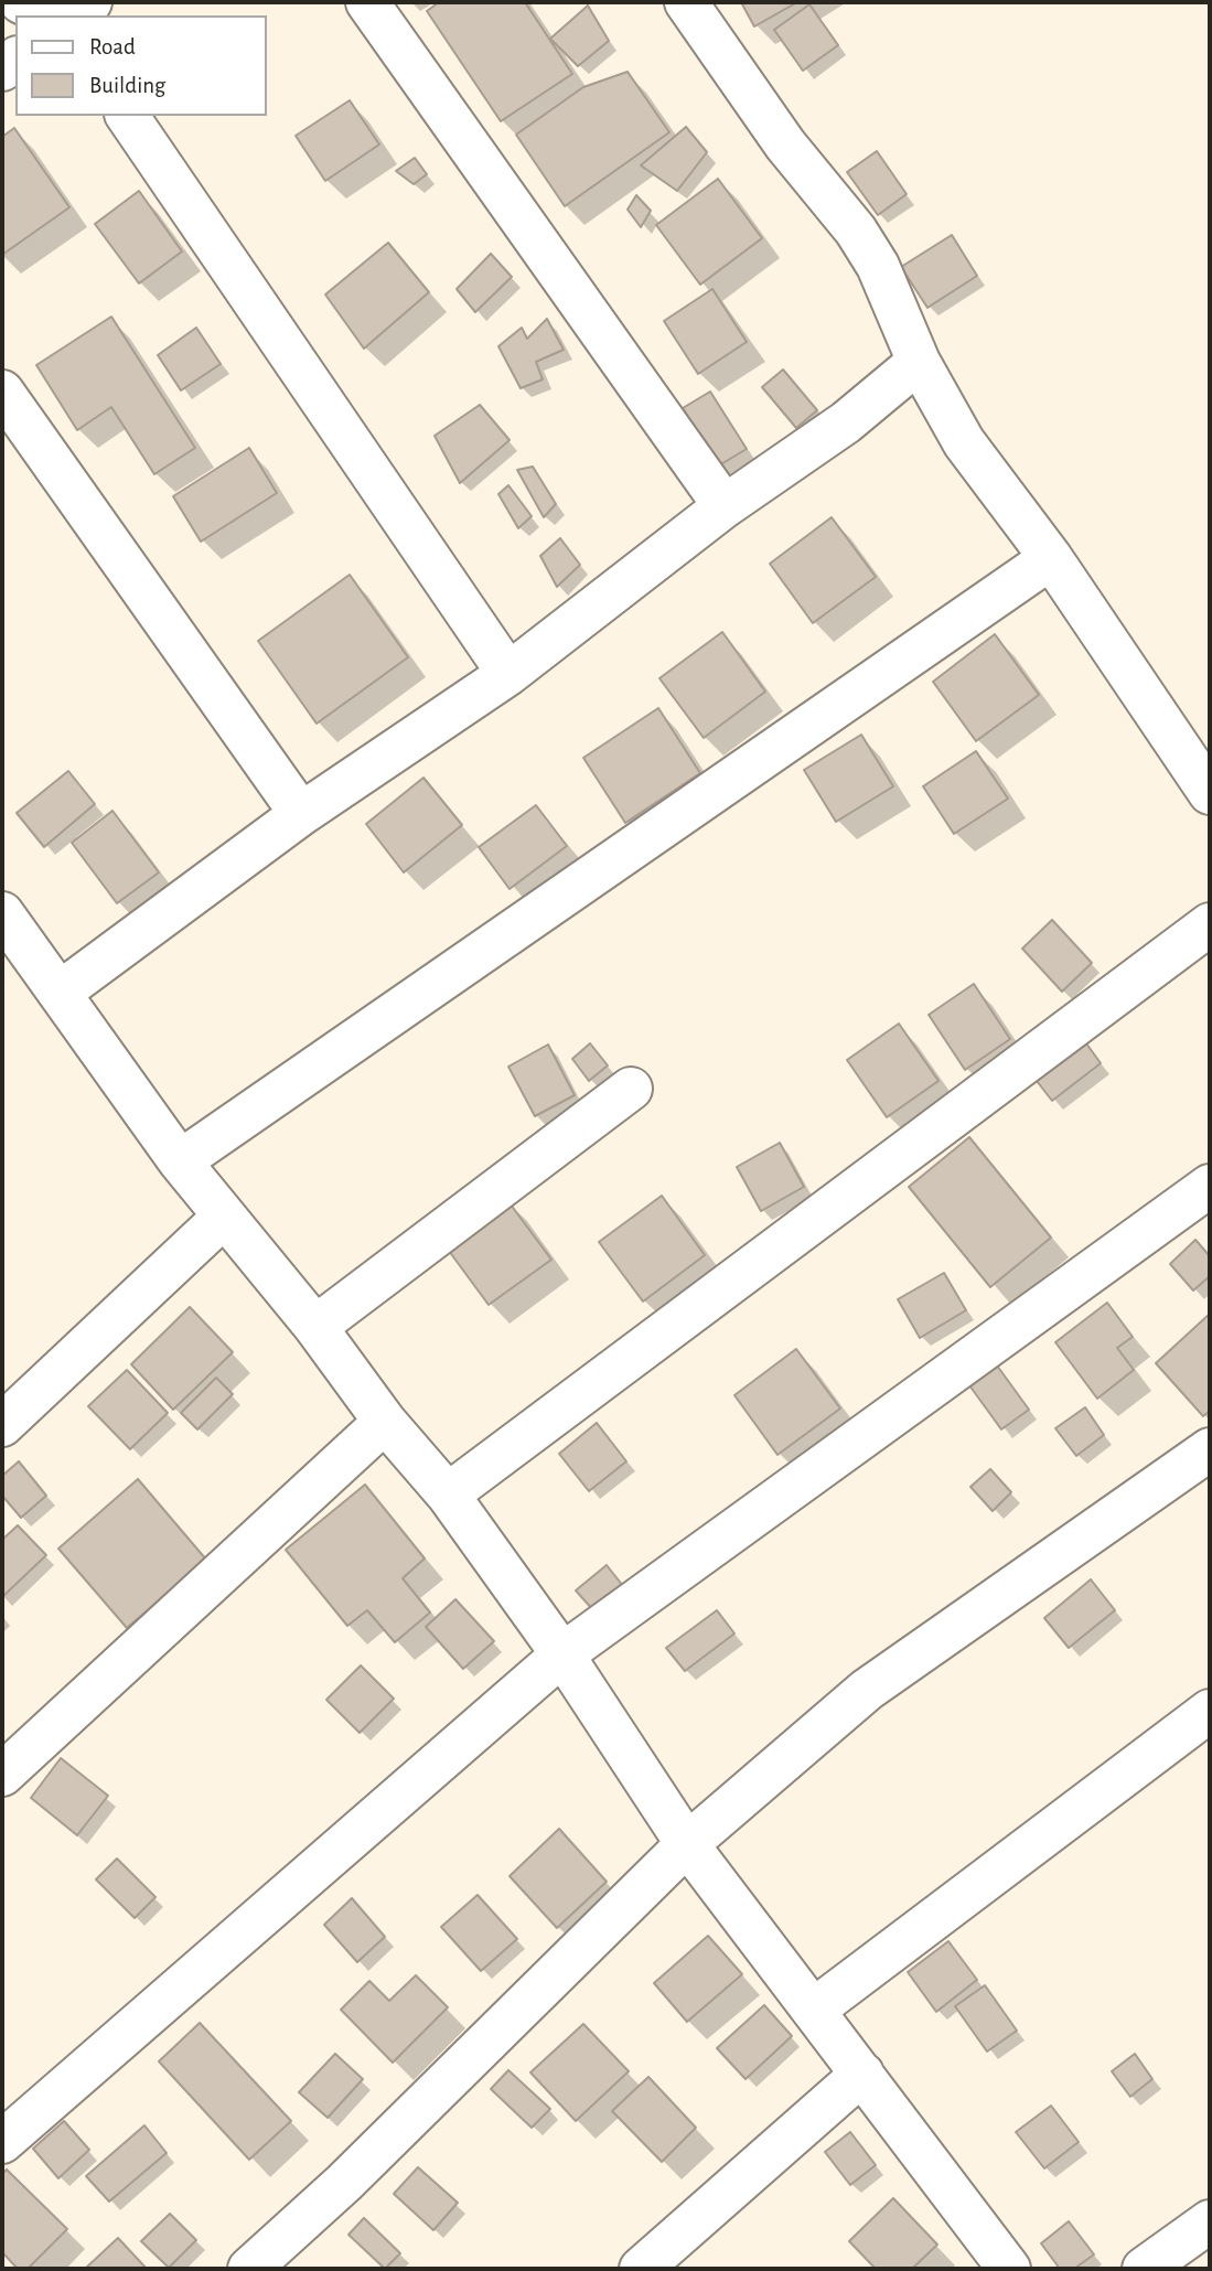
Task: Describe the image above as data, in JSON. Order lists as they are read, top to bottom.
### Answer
{
  "legend": ["Road", "Building"]
}
